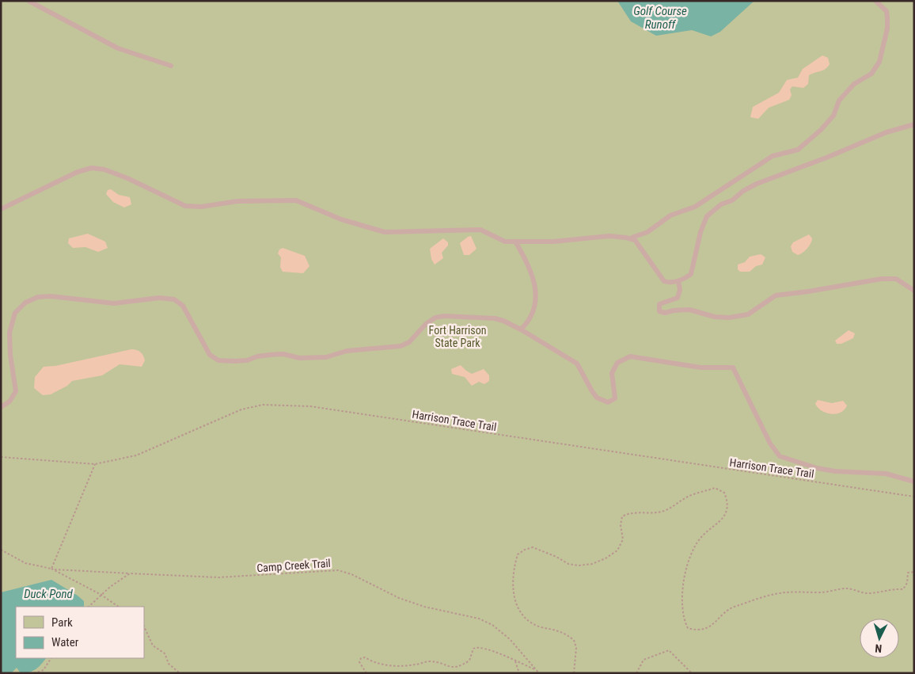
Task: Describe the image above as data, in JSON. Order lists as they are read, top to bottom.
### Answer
{
  "streets": {
    "path": ["Harrison Trace Trail", "Camp Creek Trail"]
  },
  "water": ["Golf Course Runoff", "Duck Pond"],
  "parks": ["Fort Harrison State Park"],
  "legend": ["Park", "Water"],
  "north": "bottom"
}
